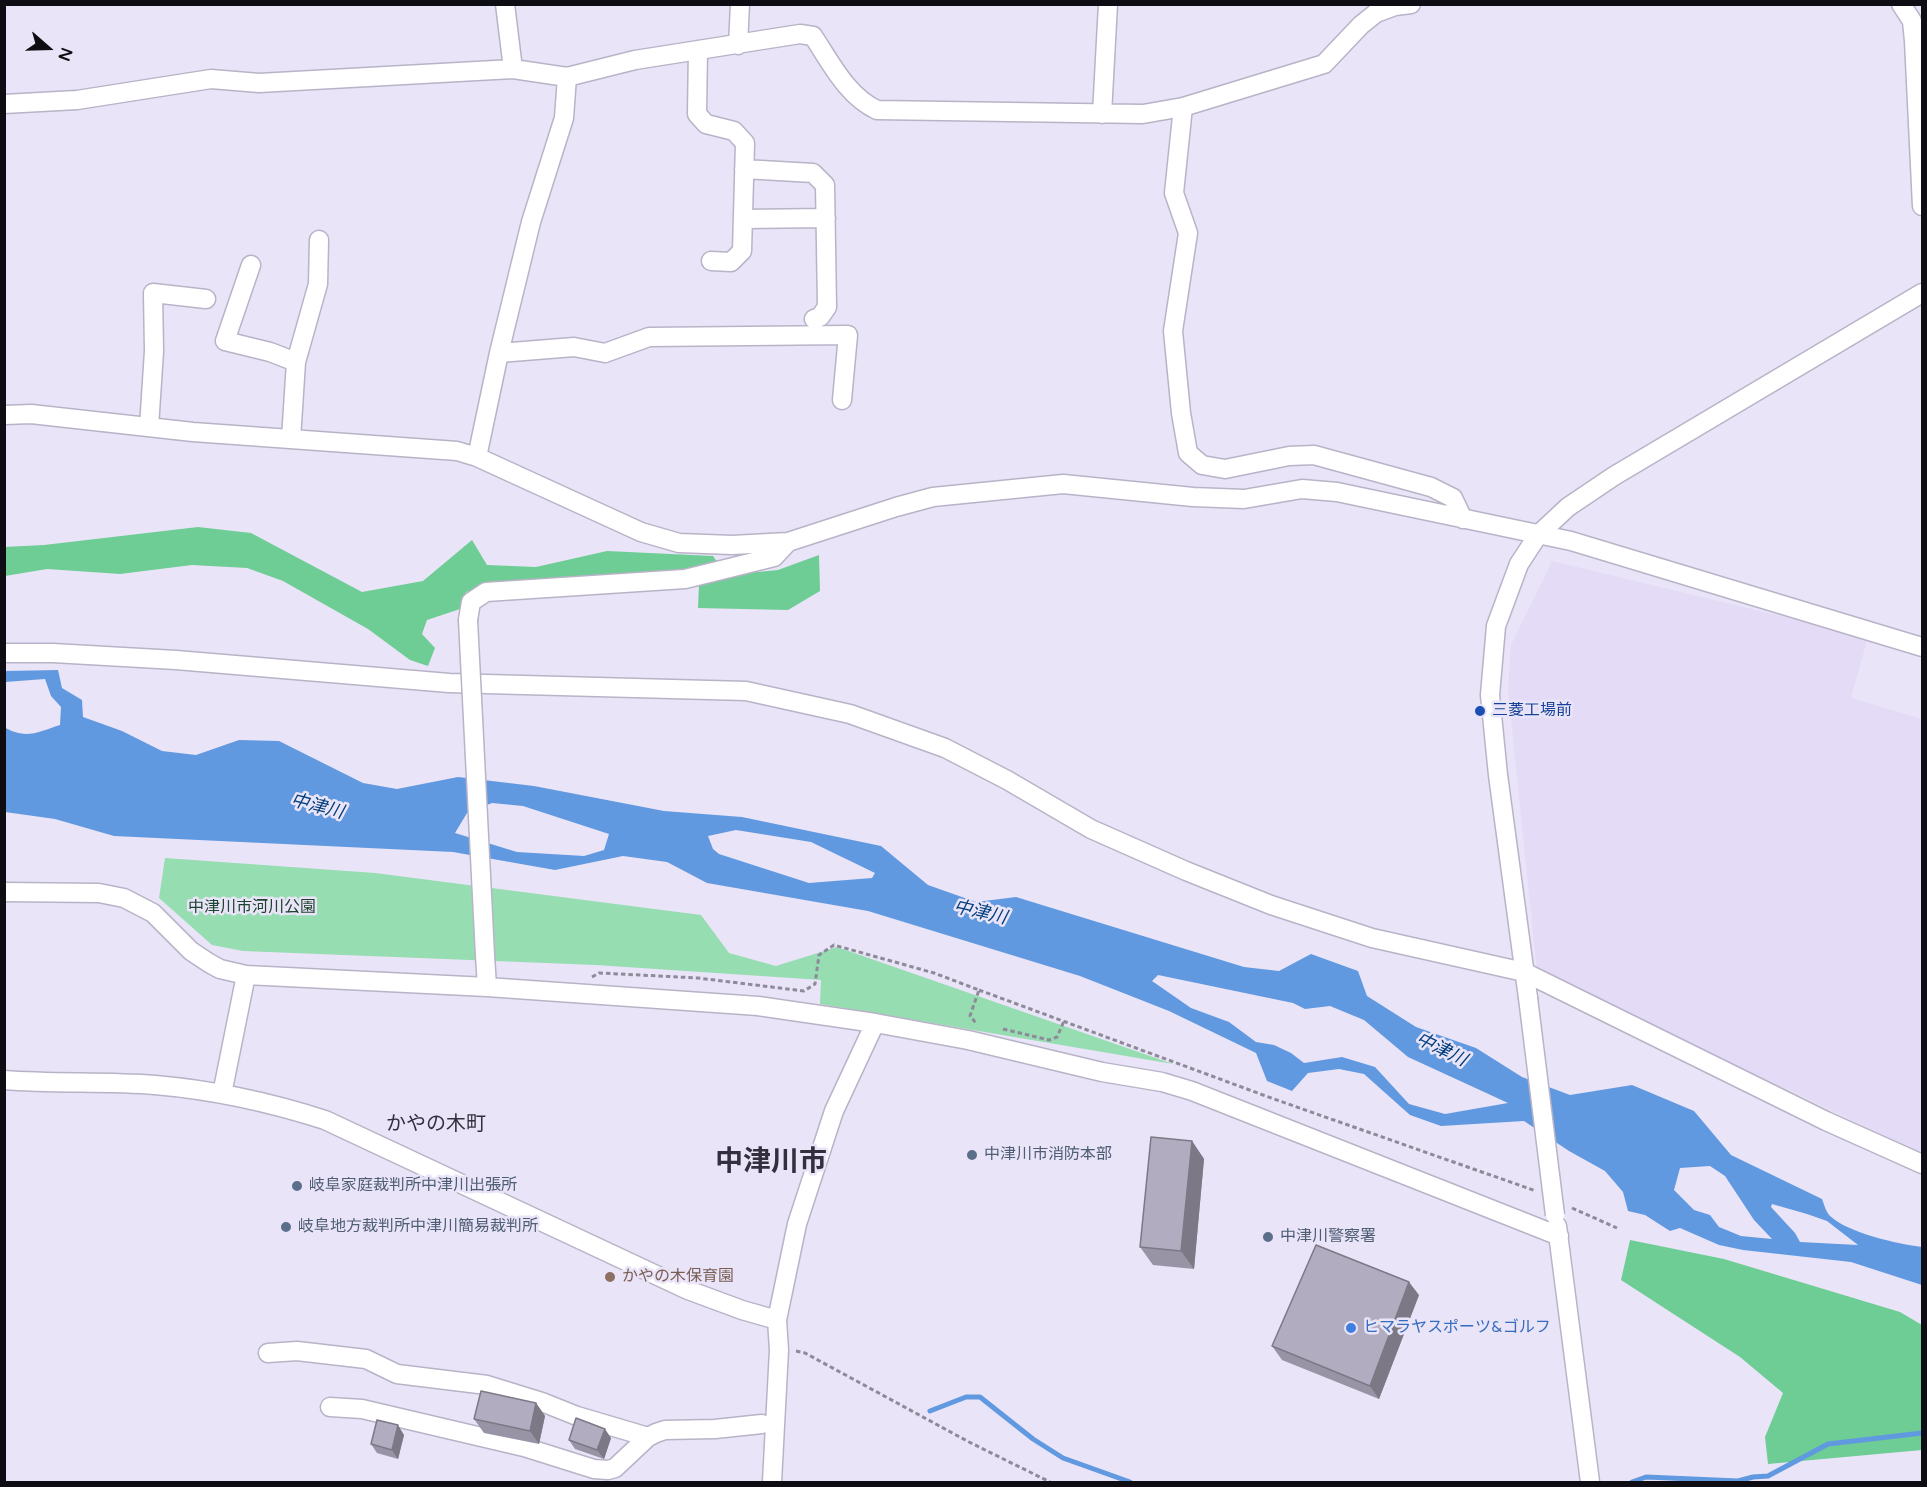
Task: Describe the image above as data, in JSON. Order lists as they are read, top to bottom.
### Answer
{
  "districts": ["かやの木町", "中津川市"],
  "water": ["中津川"],
  "parks": ["中津川市河川公園"],
  "places": [
    "三菱工場前",
    "中津川市消防本部",
    "岐阜家庭裁判所中津川出張所",
    "岐阜地方裁判所中津川簡易裁判所",
    "中津川警察署",
    "かやの木保育園",
    "ヒマラヤスポーツ&ゴルフ"
  ],
  "north": "right"
}
